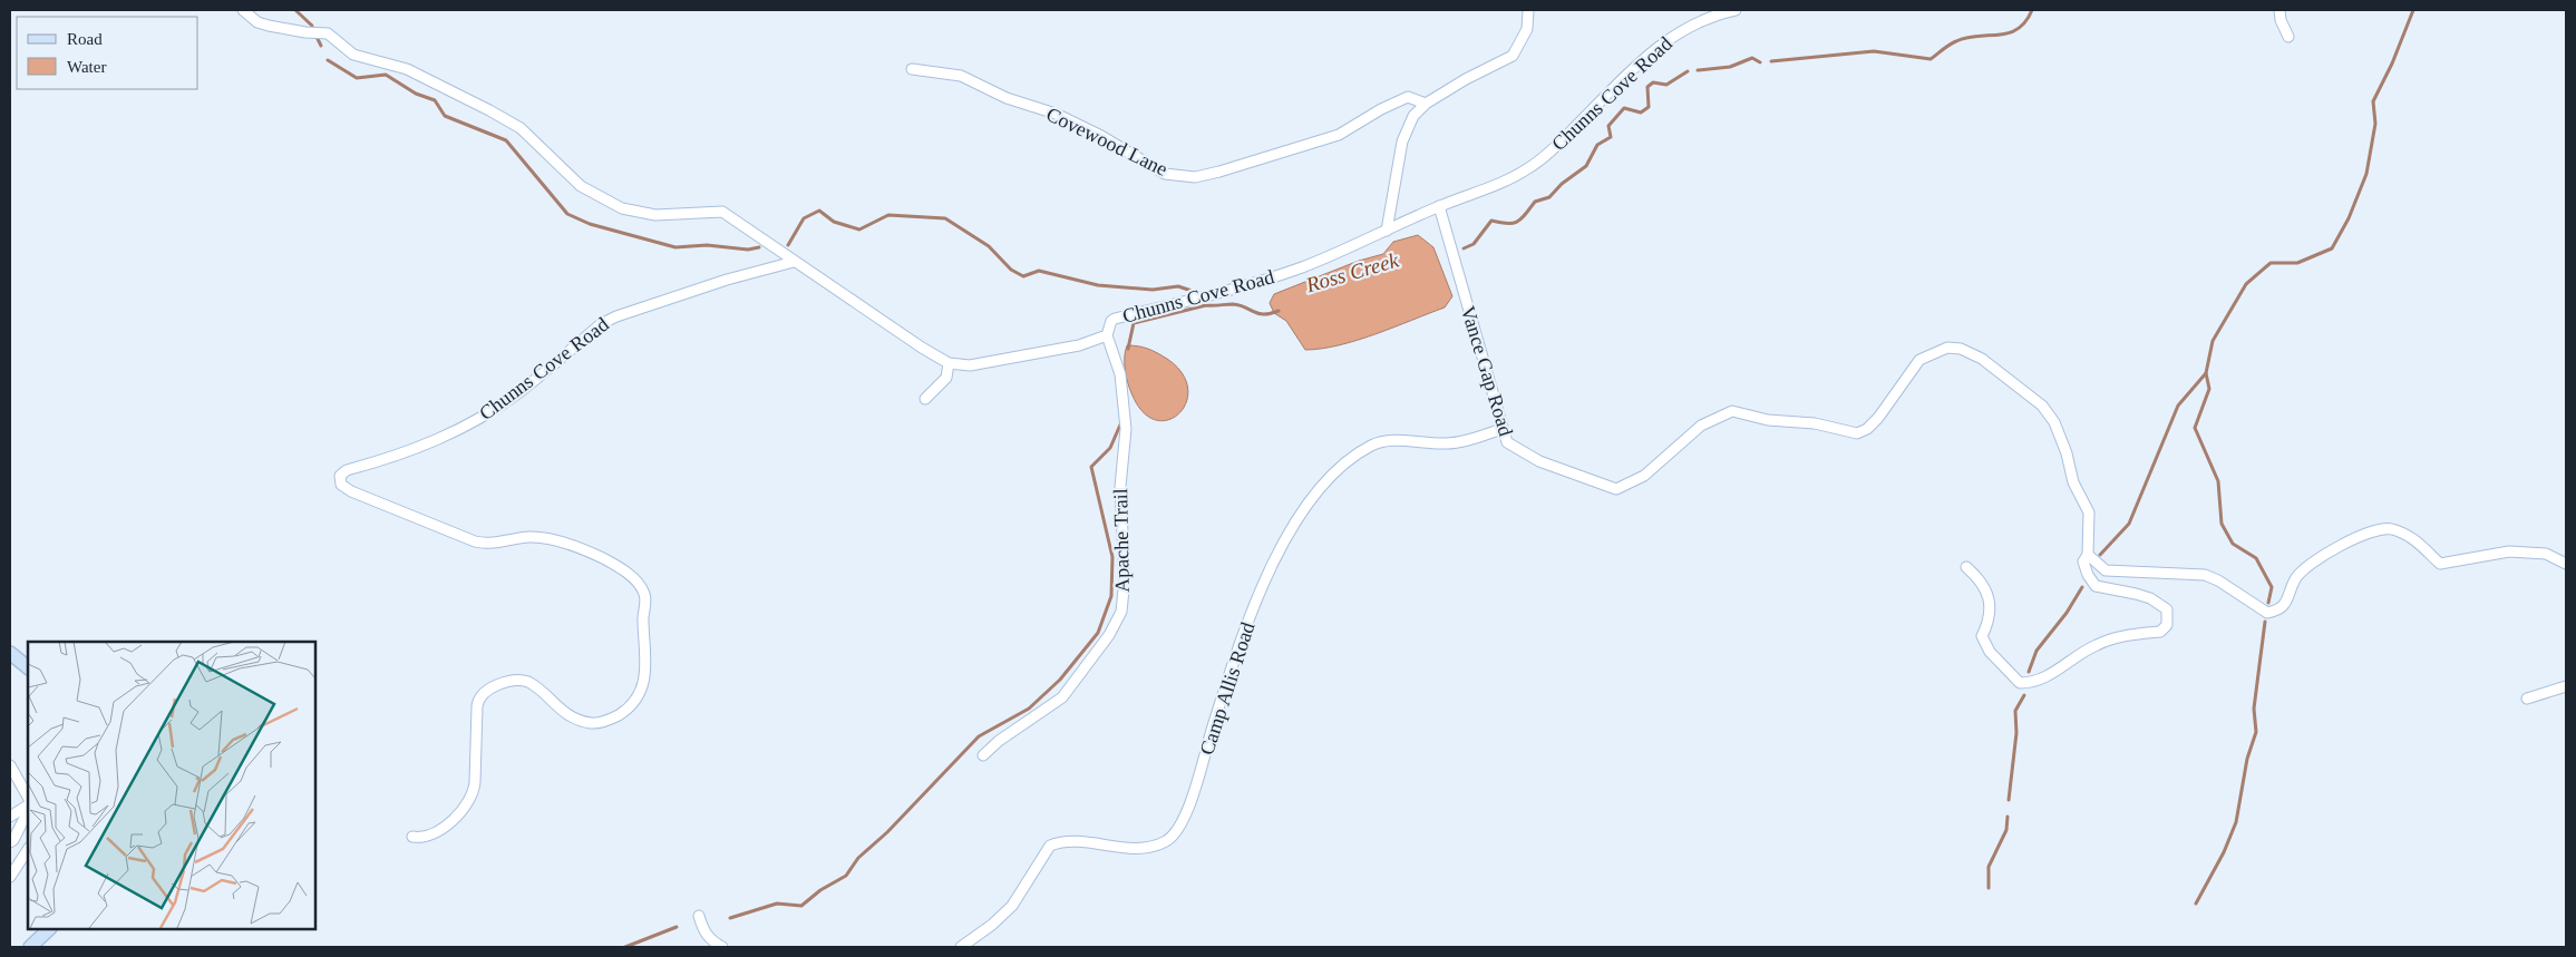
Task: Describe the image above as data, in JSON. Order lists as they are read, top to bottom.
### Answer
{
  "streets": {
    "street": [
      "Chunns Cove Road",
      "Covewood Lane",
      "Vance Gap Road",
      "Apache Trail",
      "Camp Allis Road"
    ]
  },
  "crossings": [
    ["Chunns Cove Road", "Vance Gap Road"],
    ["Chunns Cove Road", "Apache Trail"],
    ["Vance Gap Road", "Camp Allis Road"]
  ],
  "water": ["Ross Creek"],
  "legend": ["Road", "Water"]
}
